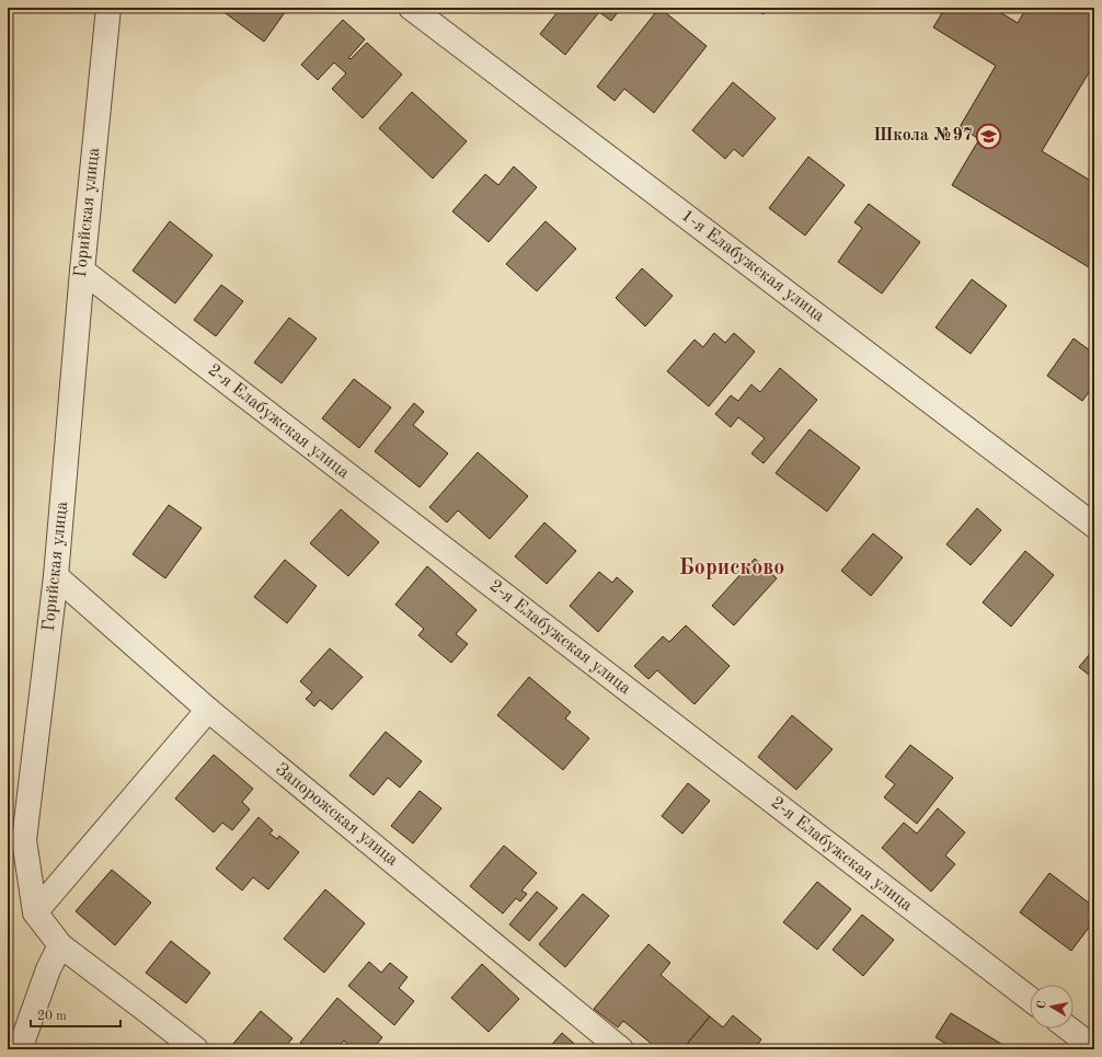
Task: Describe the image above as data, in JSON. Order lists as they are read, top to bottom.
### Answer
{
  "streets": {
    "street": [
      "Горийская улица",
      "1-я Елабужская улица",
      "2-я Елабужская улица",
      "Запорожская улица"
    ]
  },
  "crossings": [
    ["Горийская улица", "2-я Елабужская улица"],
    ["Горийская улица", "Запорожская улица"]
  ],
  "districts": ["Борисково"],
  "places": {
    "school or university": ["Школа №97"]
  },
  "scale_bar": "20 m",
  "north": "left"
}
